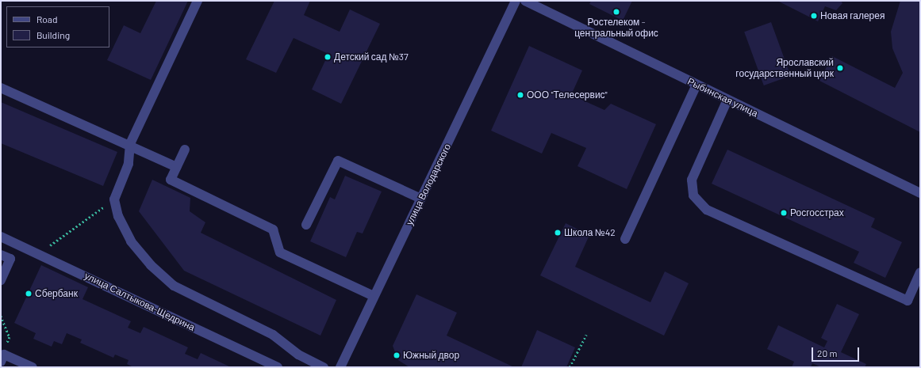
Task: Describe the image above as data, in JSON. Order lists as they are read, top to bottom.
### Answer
{
  "streets": {
    "street": ["Рыбинская улица", "улица Володарского", "улица Салтыкова-Щедрина"]
  },
  "places": [
    "Ростелеком - центральный офис",
    "Новая галерея",
    "Детский сад №37",
    "Ярославский государственный цирк",
    "ООО \"Телесервис\"",
    "Росгосстрах",
    "Школа №42",
    "Сбербанк",
    "Южный двор"
  ],
  "legend": ["Road", "Building"],
  "scale_bar": "20 m"
}
